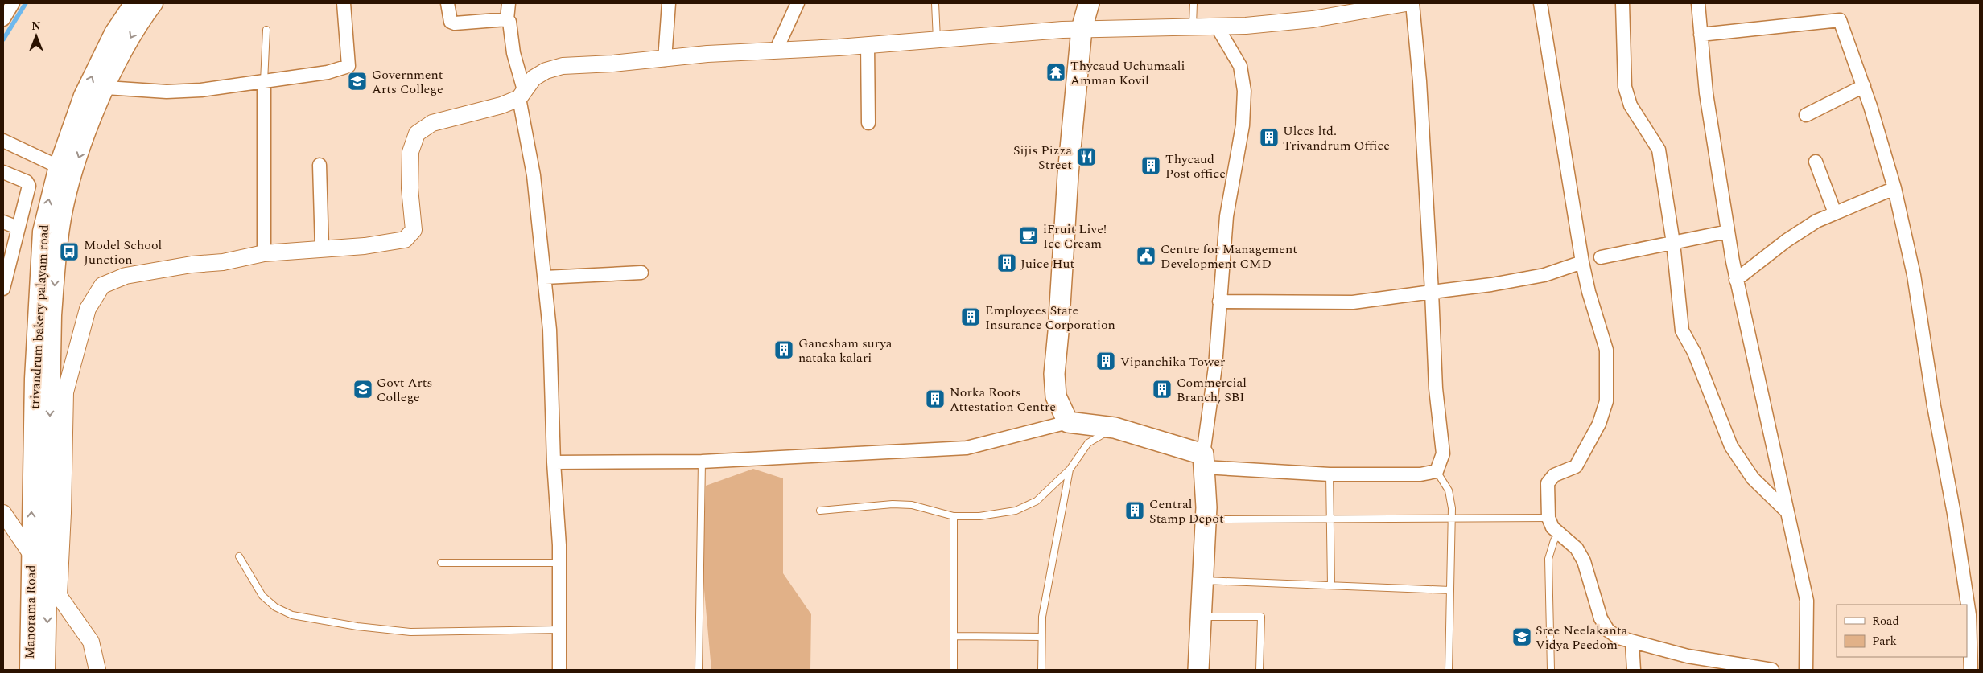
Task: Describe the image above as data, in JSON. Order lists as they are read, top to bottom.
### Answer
{
  "streets": {
    "main road": ["trivandrum bakery palayam road", "Manorama Road"]
  },
  "crossings": [
    ["trivandrum bakery palayam road", "Manorama Road"]
  ],
  "places": {
    "temple": ["Thycaud Uchumaali Amman Kovil"],
    "school or university": ["Government Arts College", "Govt Arts College", "Sree Neelakanta Vidya Peedom"],
    "building": [
      "Ulccs ltd. Trivandrum Office",
      "Thycaud Post office",
      "Juice Hut",
      "Employees State Insurance Corporation",
      "Ganesham surya nataka kalari",
      "Vipanchika Tower",
      "Commercial Branch, SBI",
      "Norka Roots Attestation Centre",
      "Central Stamp Depot"
    ],
    "restaurant": ["Sijis Pizza Street"],
    "cafe": ["iFruit Live! Ice Cream"],
    "bus stop": ["Model School Junction"],
    "public building": ["Centre for Management Development CMD"]
  },
  "legend": ["Road", "Park"],
  "north": "top"
}
